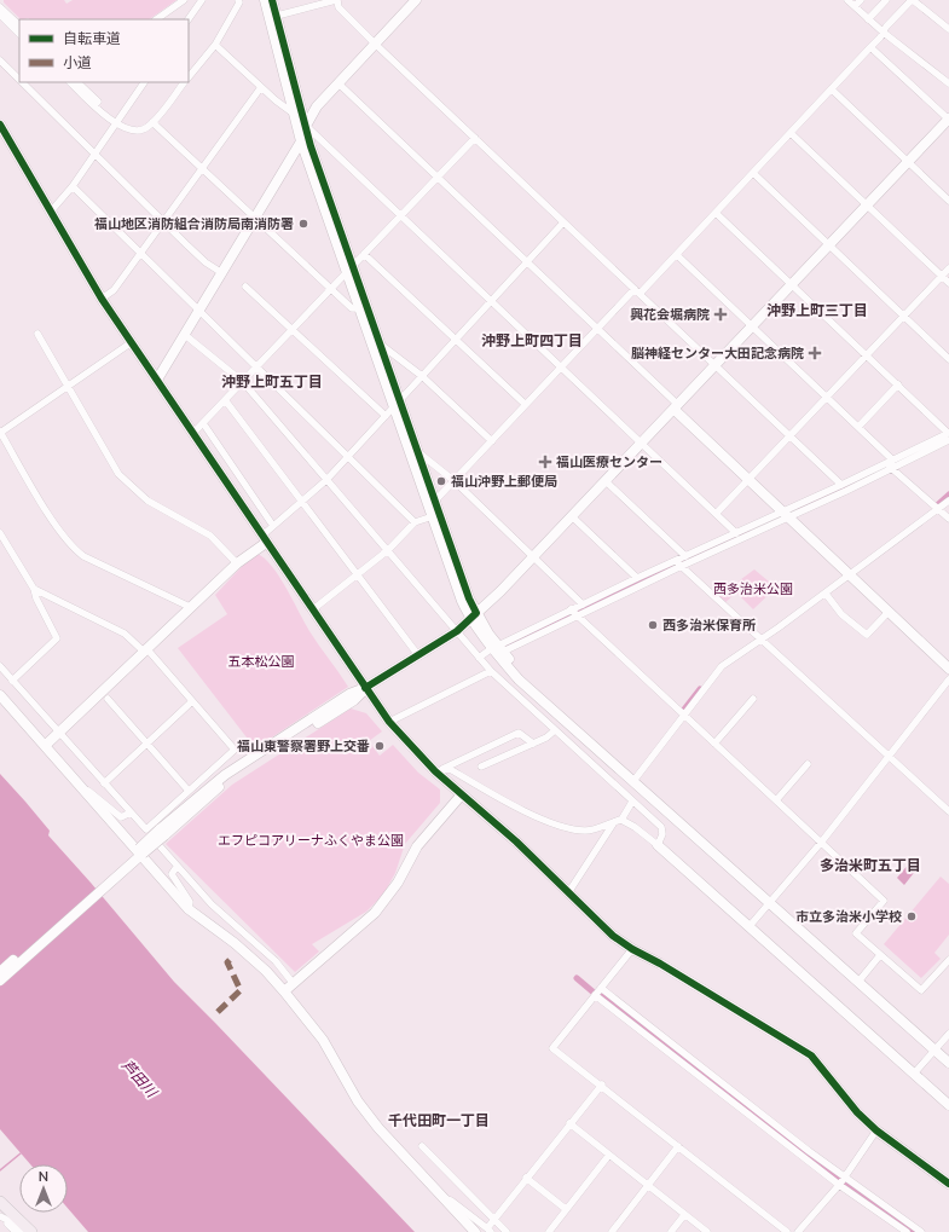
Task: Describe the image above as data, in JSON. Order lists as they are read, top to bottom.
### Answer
{
  "districts": [
    "沖野上町三丁目",
    "沖野上町四丁目",
    "沖野上町五丁目",
    "多治米町五丁目",
    "千代田町一丁目"
  ],
  "water": ["芦田川"],
  "parks": ["西多治米公園", "五本松公園", "エフピコアリーナふくやま公園"],
  "places": {
    "other": [
      "福山地区消防組合消防局南消防署",
      "福山沖野上郵便局",
      "西多治米保育所",
      "福山東警察署野上交番",
      "市立多治米小学校"
    ],
    "health": ["興花会堀病院", "脳神経センター大田記念病院", "福山医療センター"]
  },
  "legend": ["自転車道", "小道"],
  "north": "top"
}
